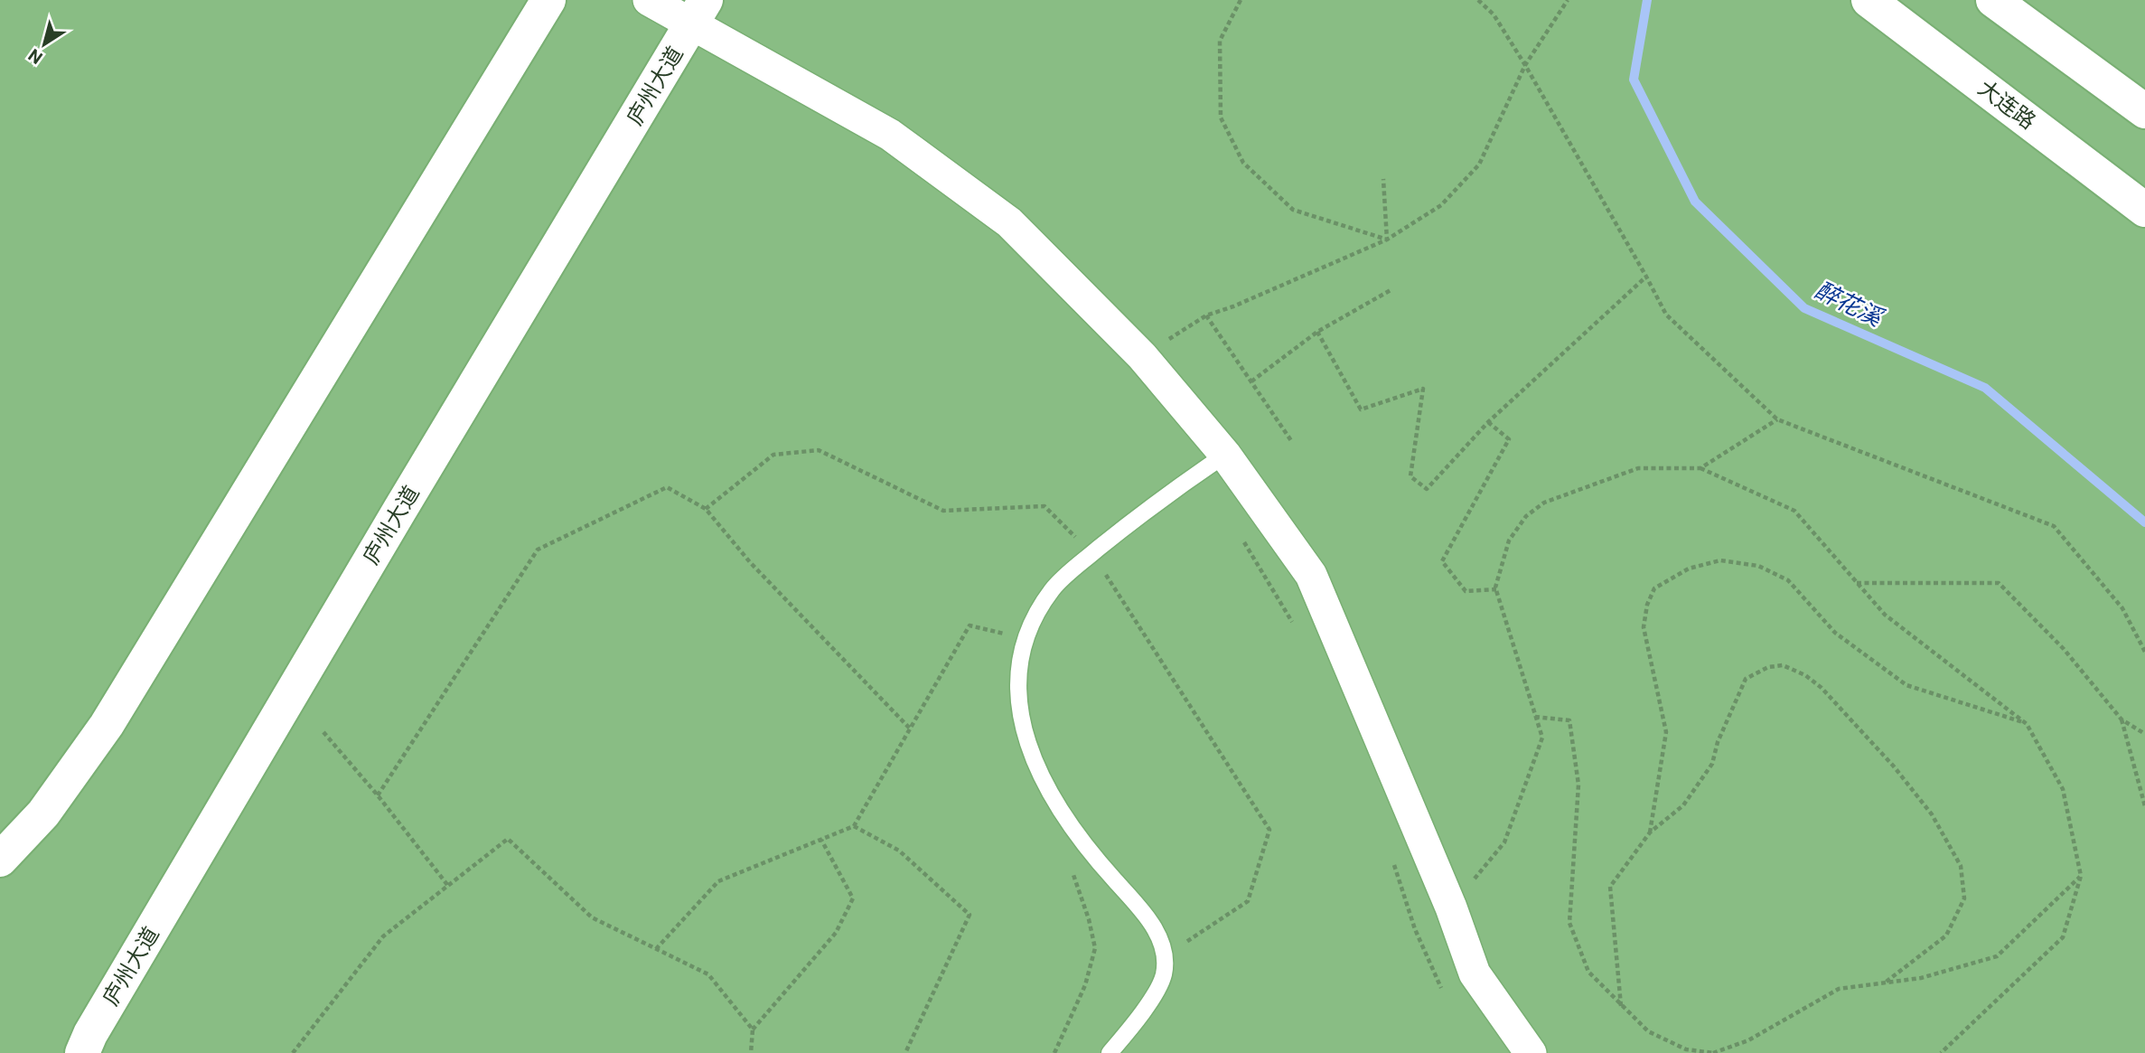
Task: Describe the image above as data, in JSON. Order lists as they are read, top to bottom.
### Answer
{
  "streets": {
    "street": ["庐州大道", "大连路"]
  },
  "water": ["醉花溪"],
  "north": "bottom left"
}
